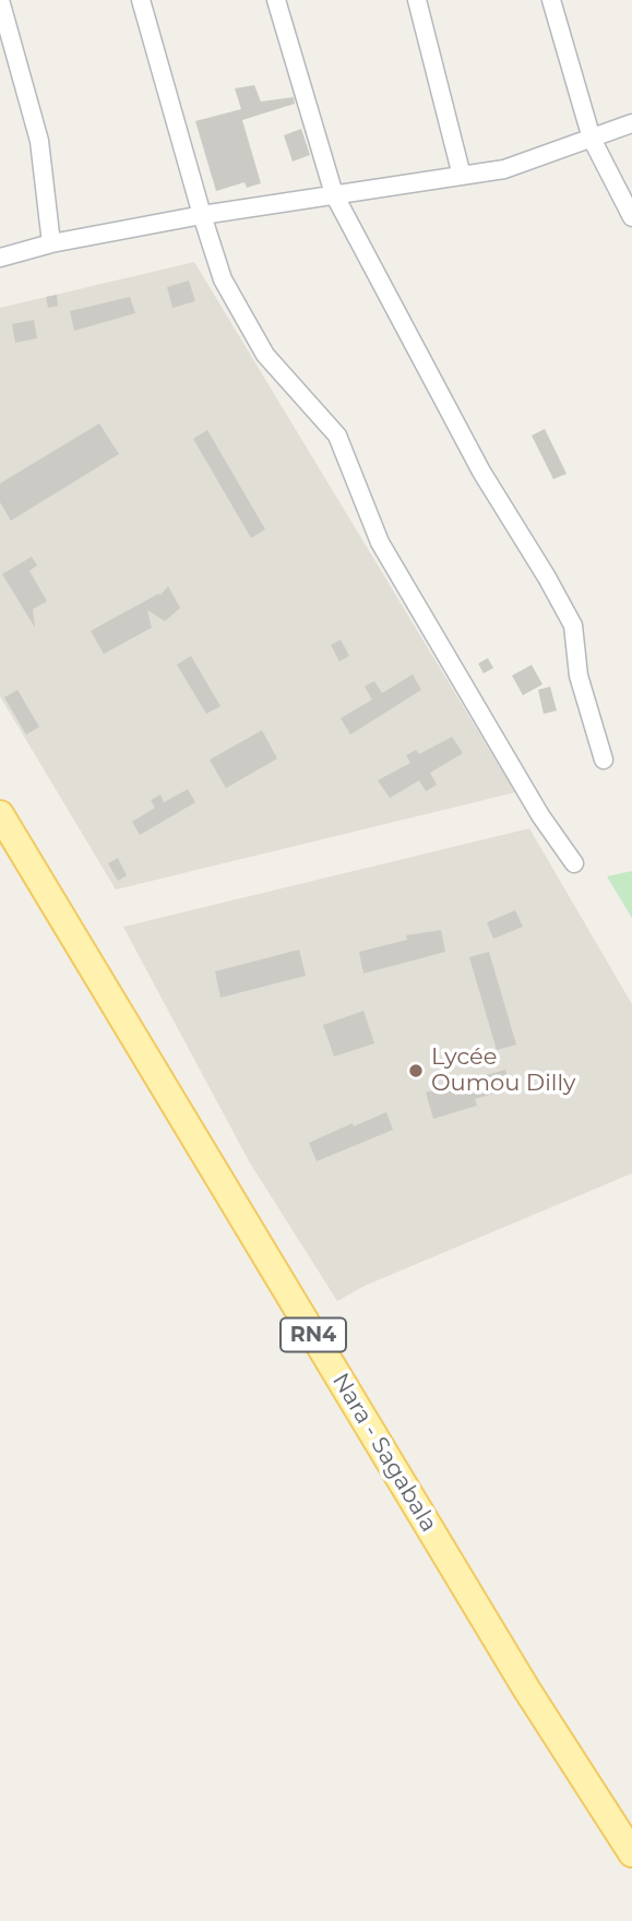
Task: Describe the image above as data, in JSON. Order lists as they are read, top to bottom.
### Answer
{
  "streets": {
    "main road": ["RN4", "Nara - Sagabala"]
  },
  "places": ["Lycée Oumou Dilly"]
}
